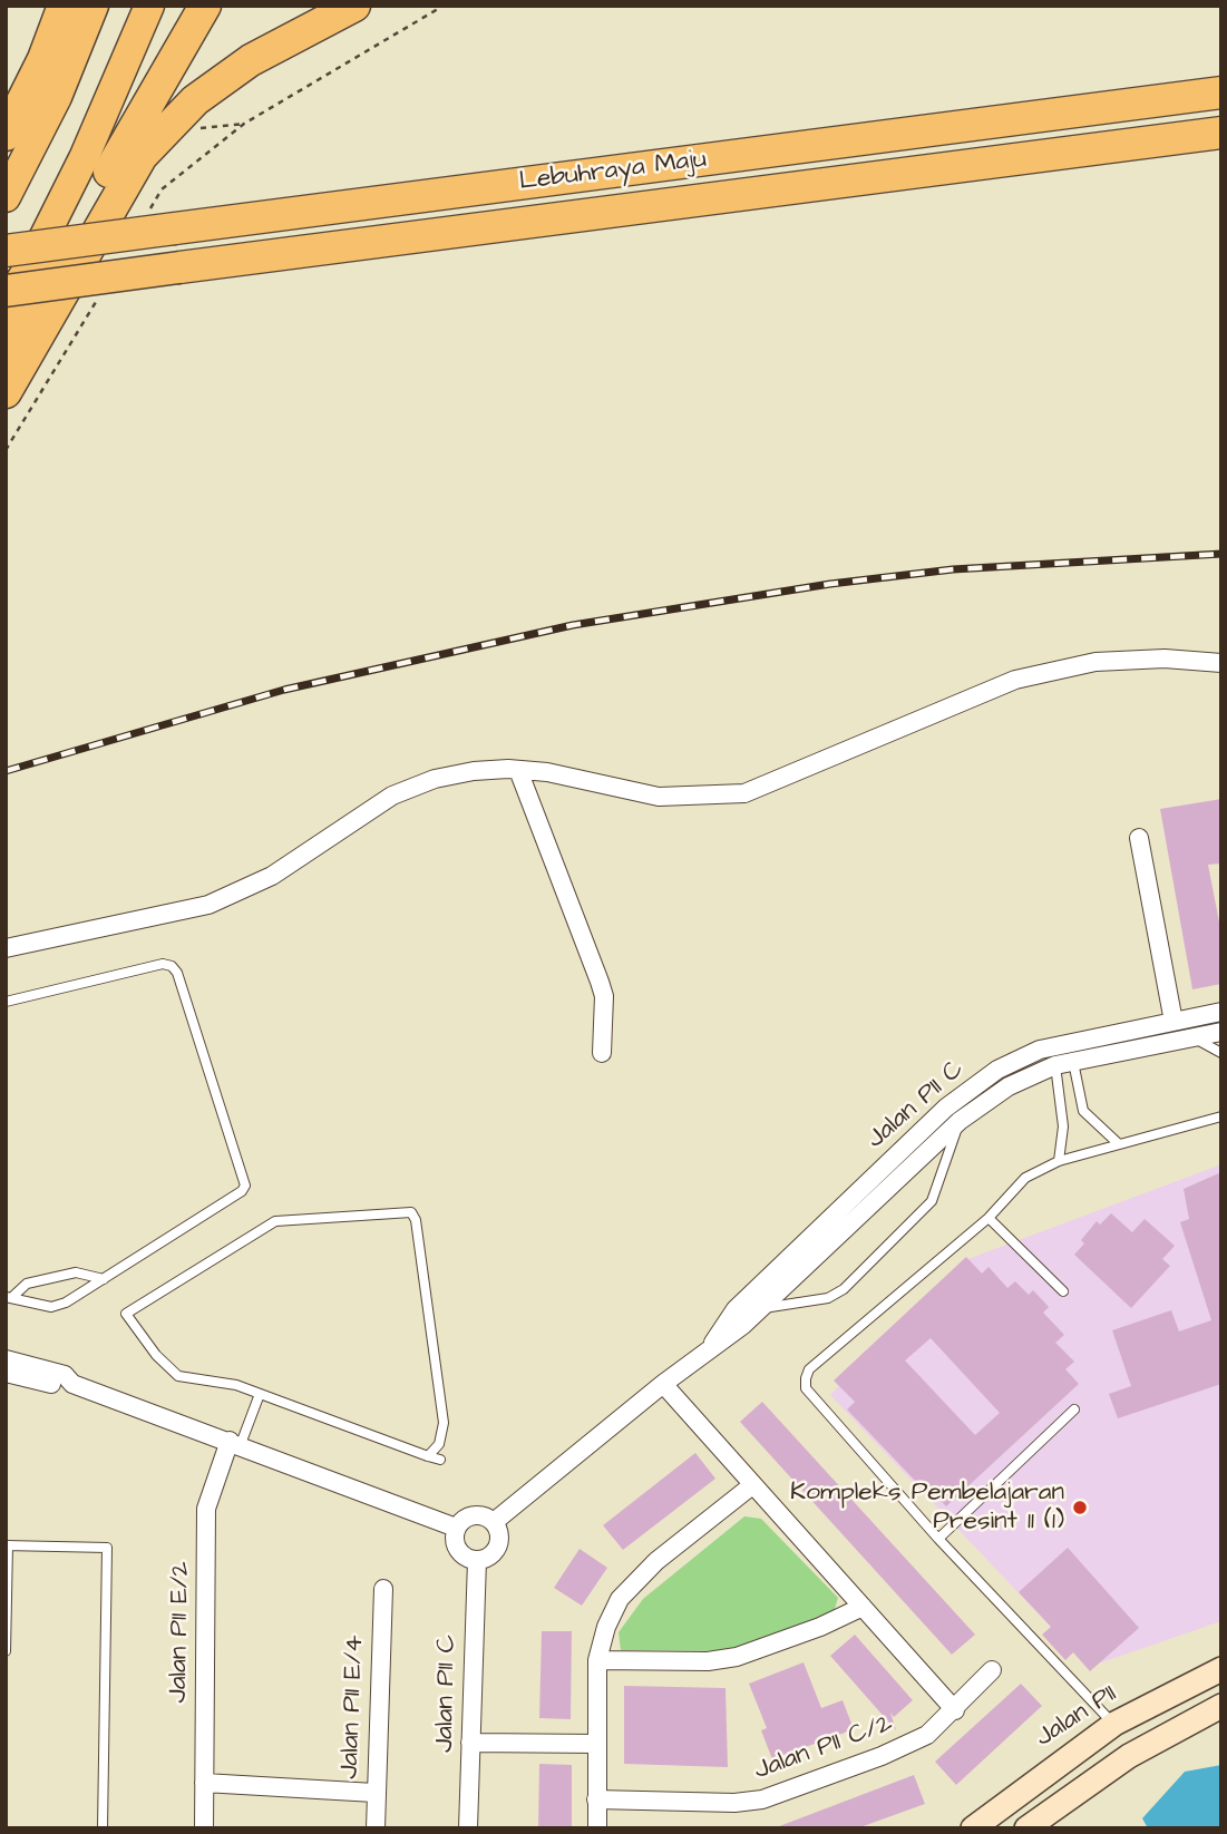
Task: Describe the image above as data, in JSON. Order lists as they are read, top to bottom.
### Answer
{
  "streets": {
    "highway": ["Lebuhraya Maju"],
    "main road": ["Jalan P11"],
    "street": [
      "Jalan P11 C",
      "Jalan P11 E/2",
      "Jalan P11 E/4",
      "Jalan P11 C/2"
    ]
  },
  "places": ["Kompleks Pembelajaran Presint 11 (1)"]
}
